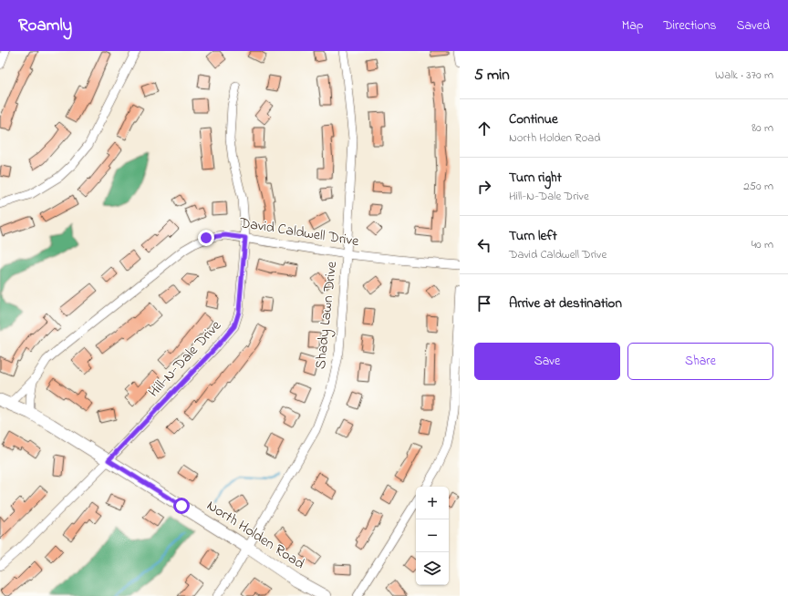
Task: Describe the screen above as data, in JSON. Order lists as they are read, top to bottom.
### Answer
{
  "streets": {
    "main road": ["North Holden Road"],
    "street": ["David Caldwell Drive", "Shady Lawn Drive", "Hill-N-Dale Drive"]
  },
  "crossings": [
    ["David Caldwell Drive", "Shady Lawn Drive"],
    ["David Caldwell Drive", "Hill-N-Dale Drive"],
    ["David Caldwell Drive", "North Holden Road"],
    ["Shady Lawn Drive", "North Holden Road"],
    ["Hill-N-Dale Drive", "North Holden Road"]
  ],
  "page": {
    "header": "Roamly",
    "nav": ["Map", "Directions", "Saved"],
    "heading": ["5 min", "Walk · 370 m"],
    "list": [
      ["Continue", "North Holden Road", "80 m"],
      ["Turn right", "Hill-N-Dale Drive", "250 m"],
      ["Turn left", "David Caldwell Drive", "40 m"],
      "Arrive at destination"
    ],
    "buttons": ["Save", "Share"],
    "map_buttons": ["+", "−"]
  }
}
